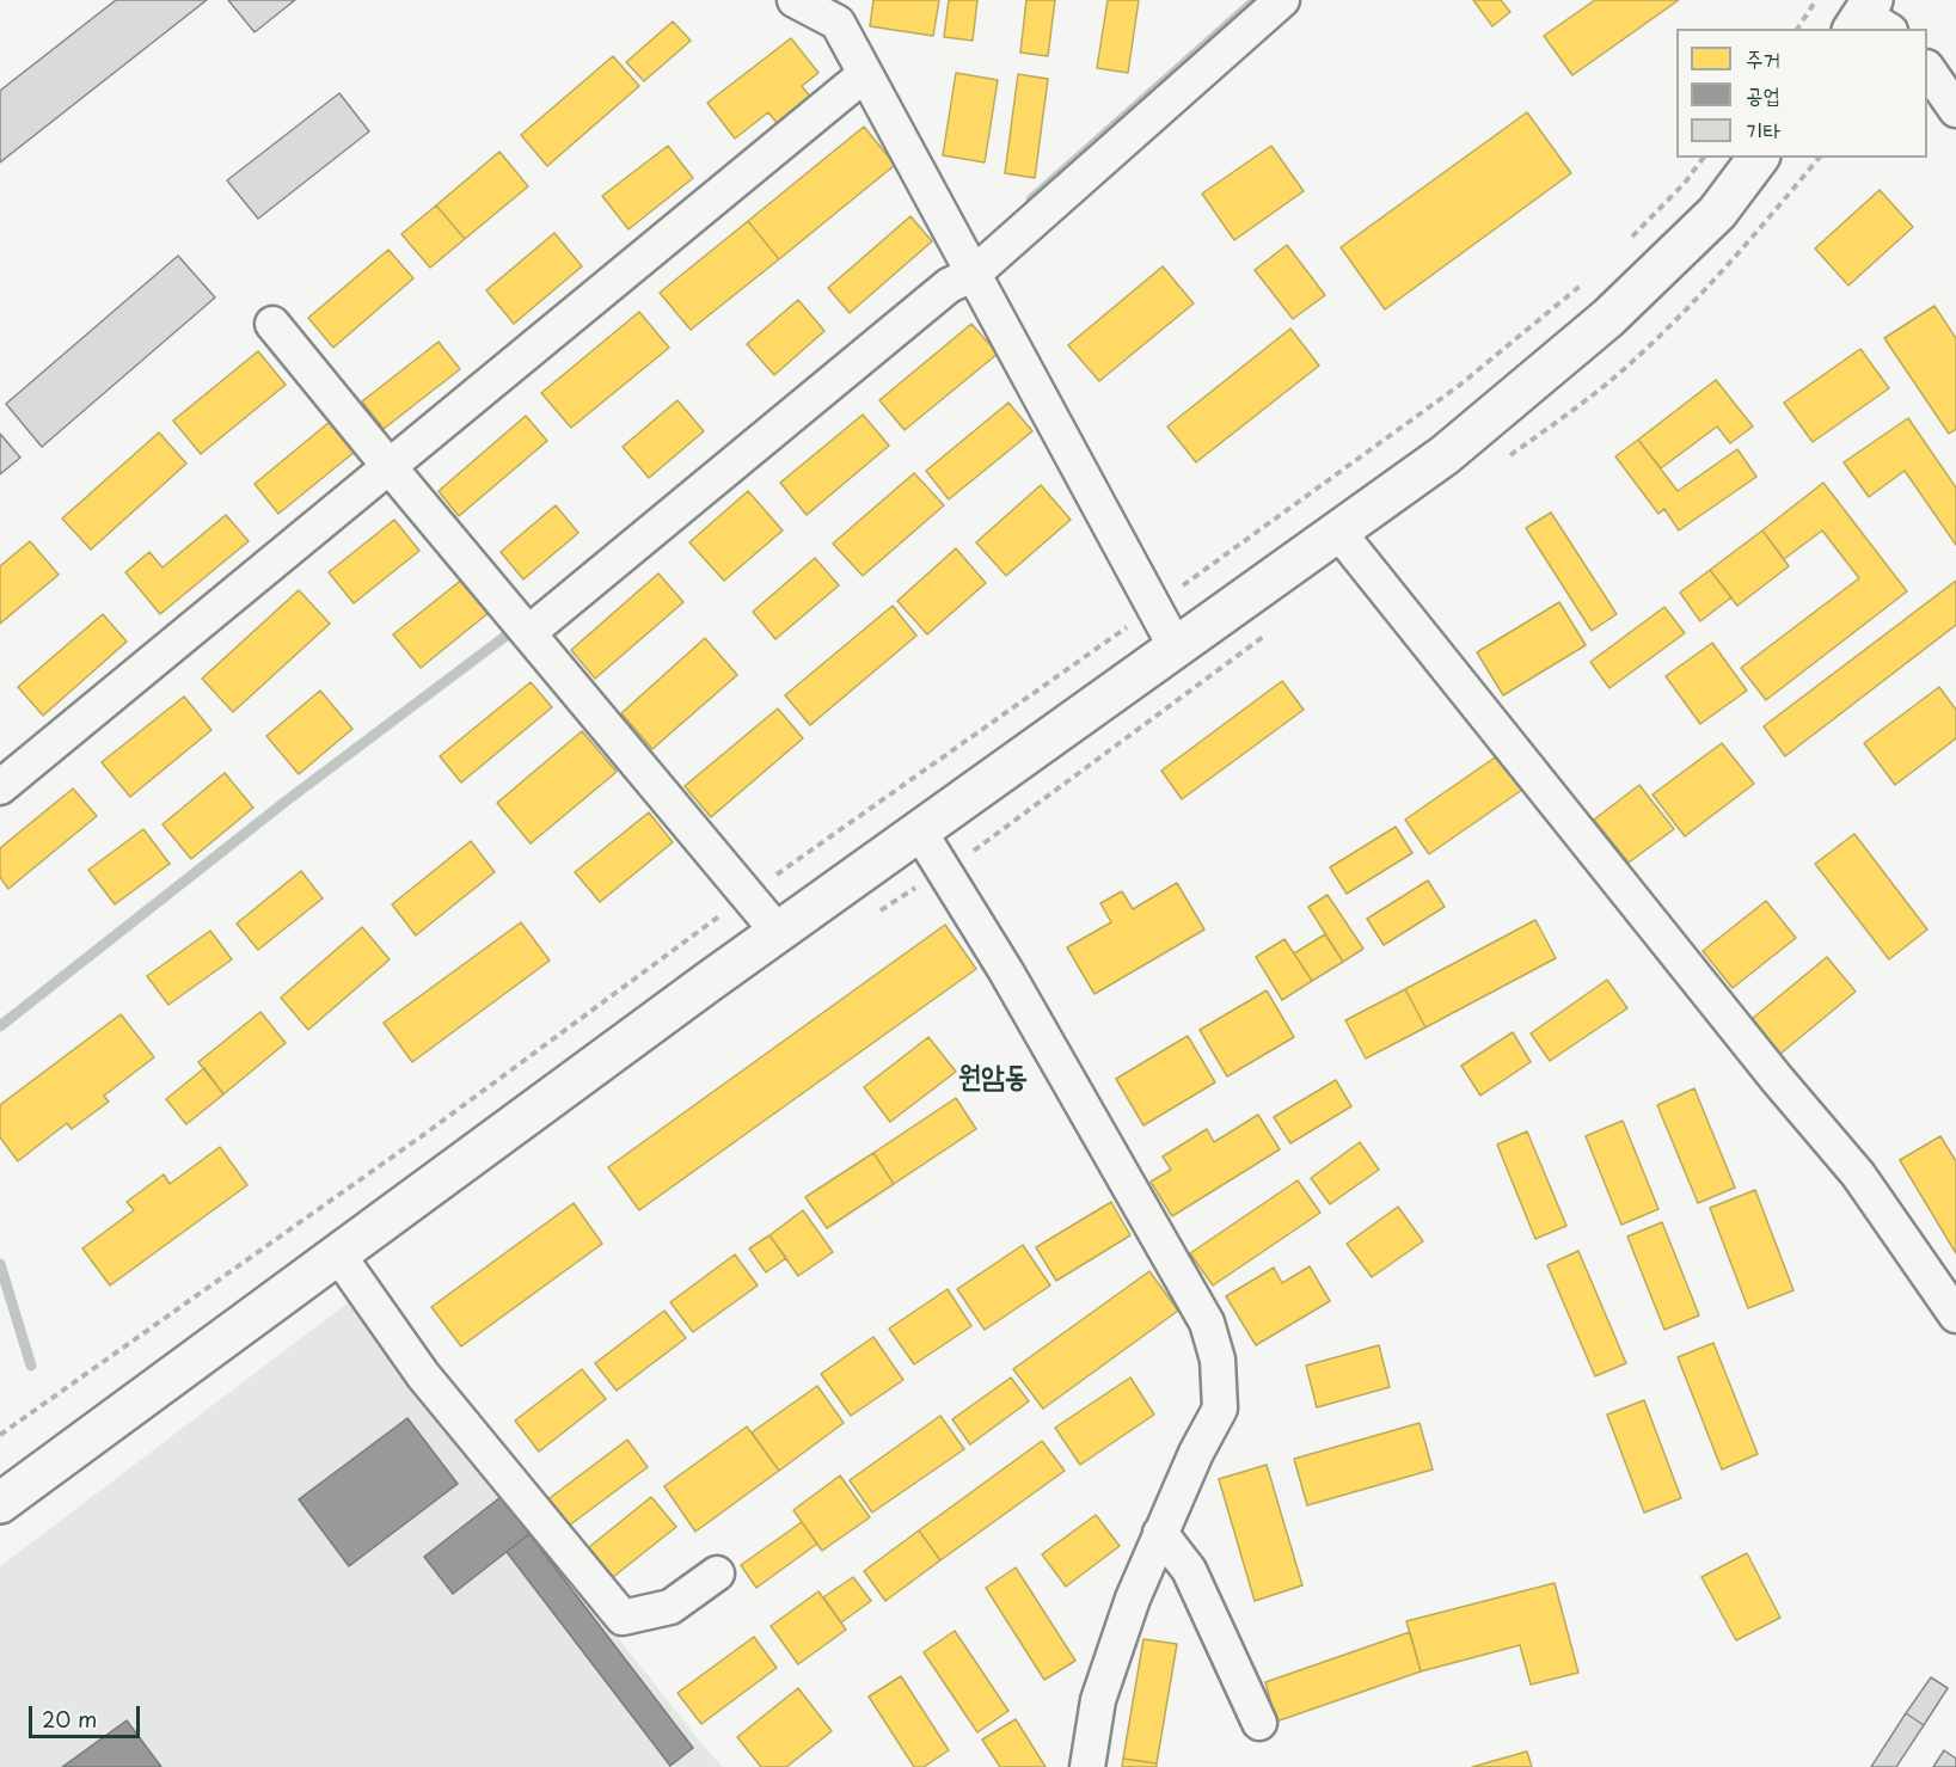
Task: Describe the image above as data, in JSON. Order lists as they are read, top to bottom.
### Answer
{
  "districts": ["원암동"],
  "legend": ["주거", "공업", "기타"],
  "scale_bar": "20 m"
}
